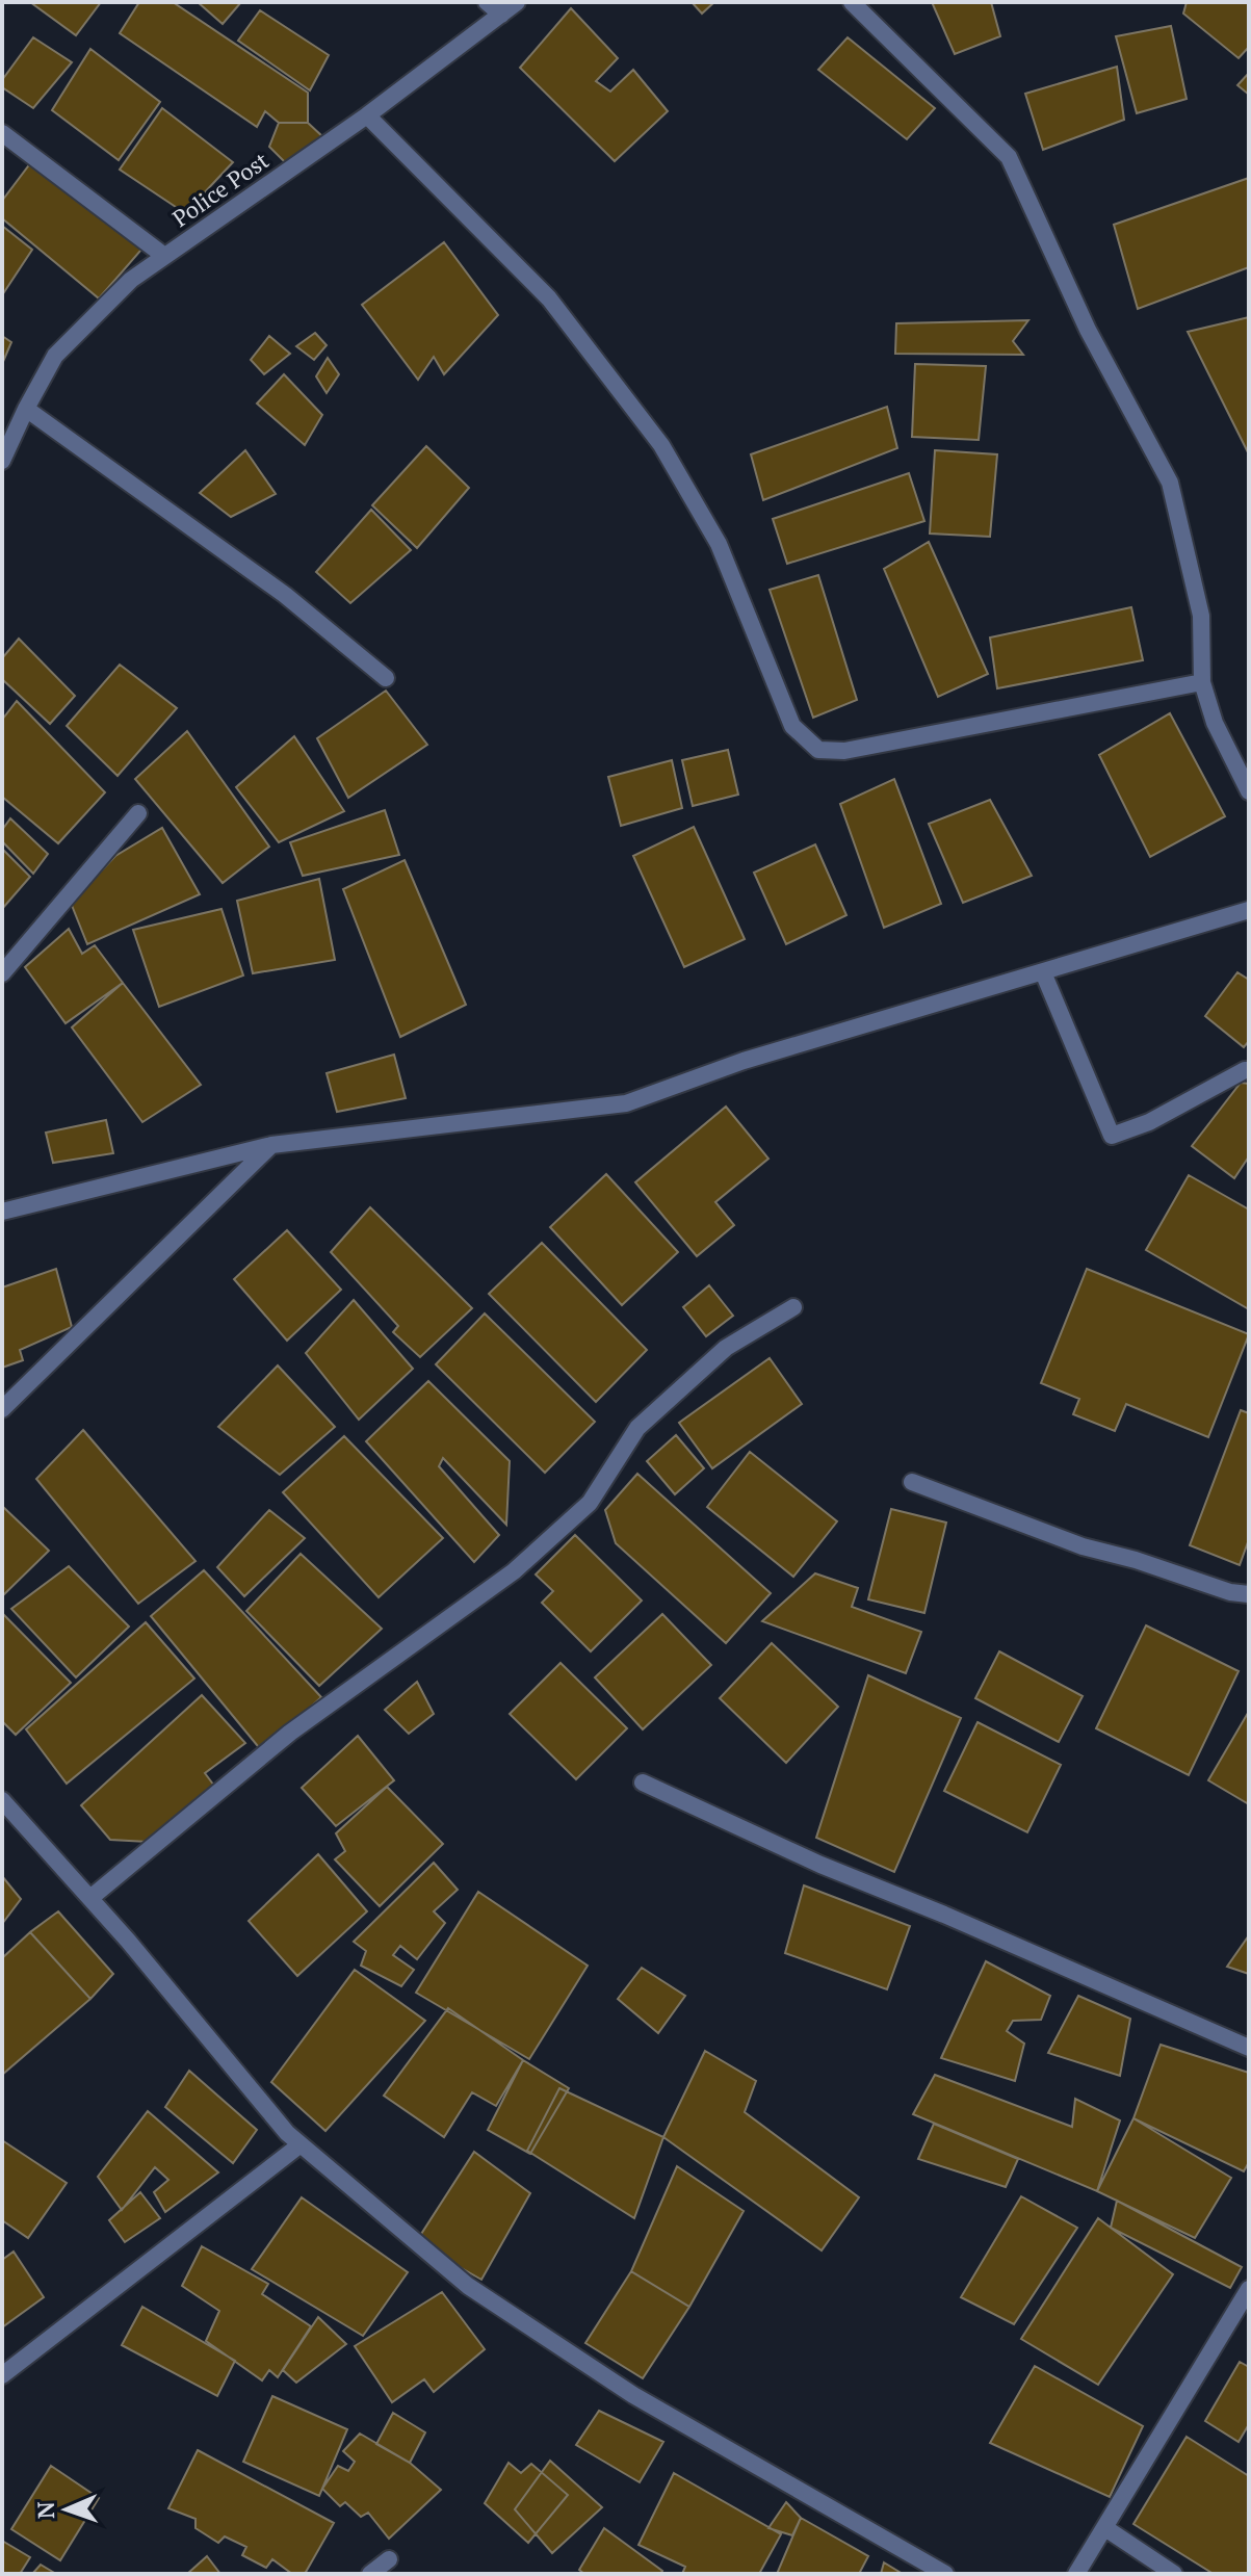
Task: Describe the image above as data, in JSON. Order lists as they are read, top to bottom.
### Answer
{
  "streets": {
    "street": ["Police Post"]
  },
  "north": "left"
}
